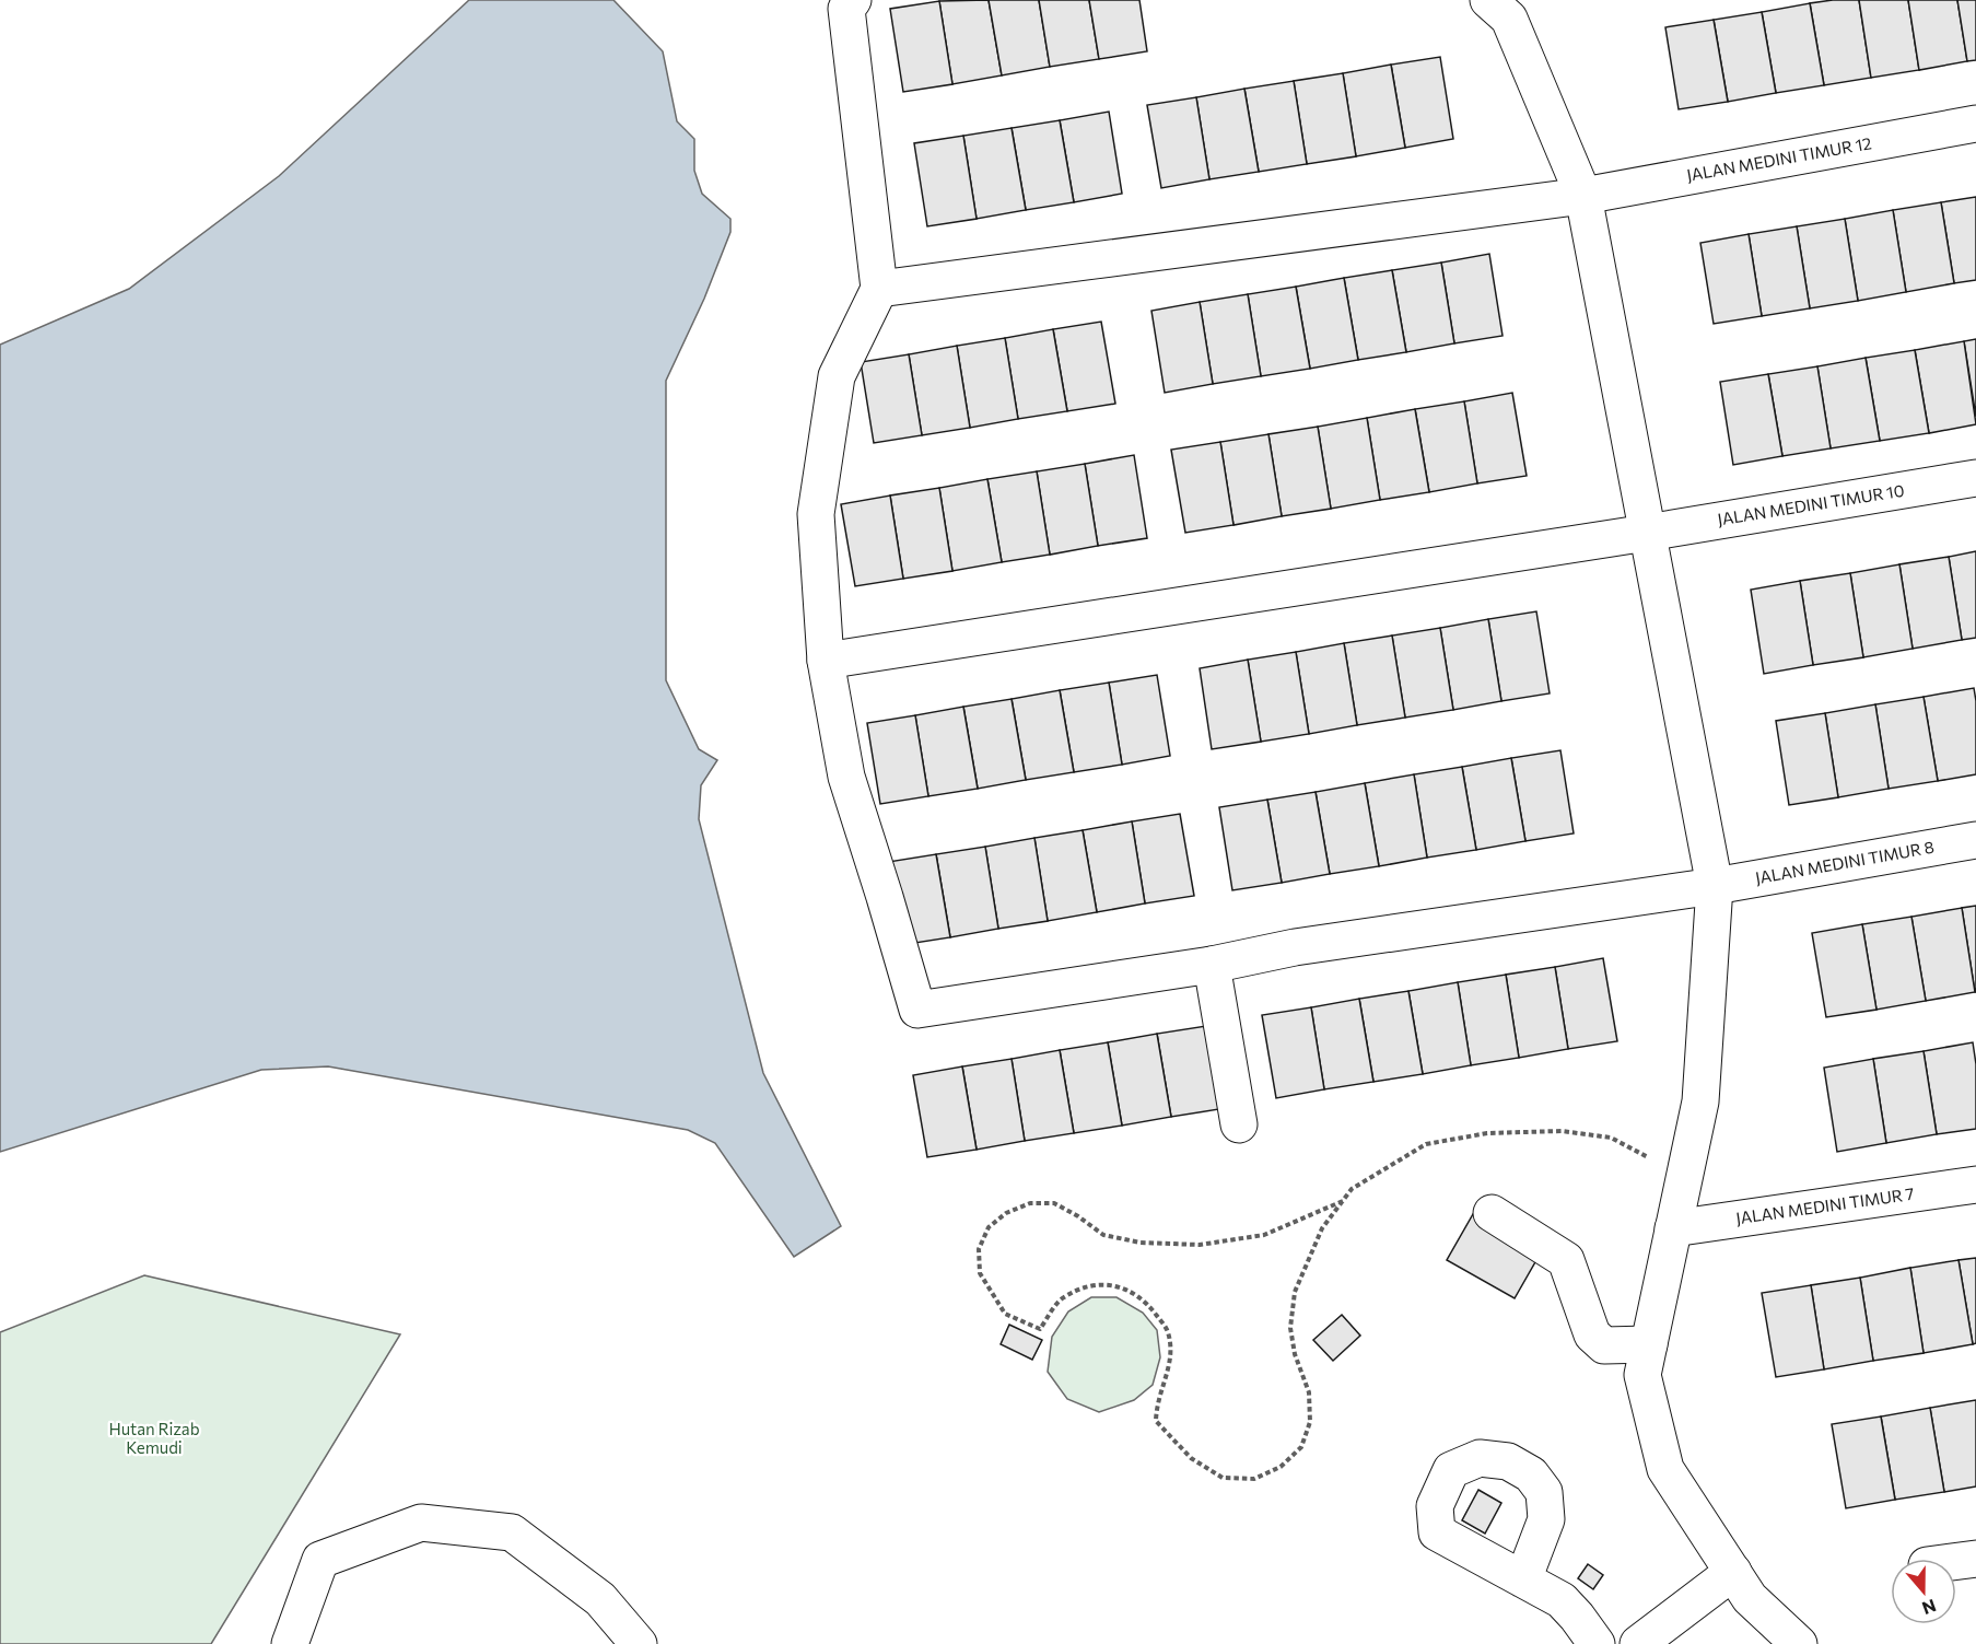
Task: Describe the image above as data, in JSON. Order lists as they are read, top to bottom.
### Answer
{
  "streets": {
    "street": [
      "JALAN MEDINI TIMUR 12",
      "JALAN MEDINI TIMUR 10",
      "JALAN MEDINI TIMUR 8",
      "JALAN MEDINI TIMUR 7"
    ]
  },
  "crossings": [
    ["JALAN MEDINI TIMUR 10", "JALAN MEDINI TIMUR 8"]
  ],
  "parks": ["Hutan Rizab Kemudi"],
  "north": "bottom"
}
